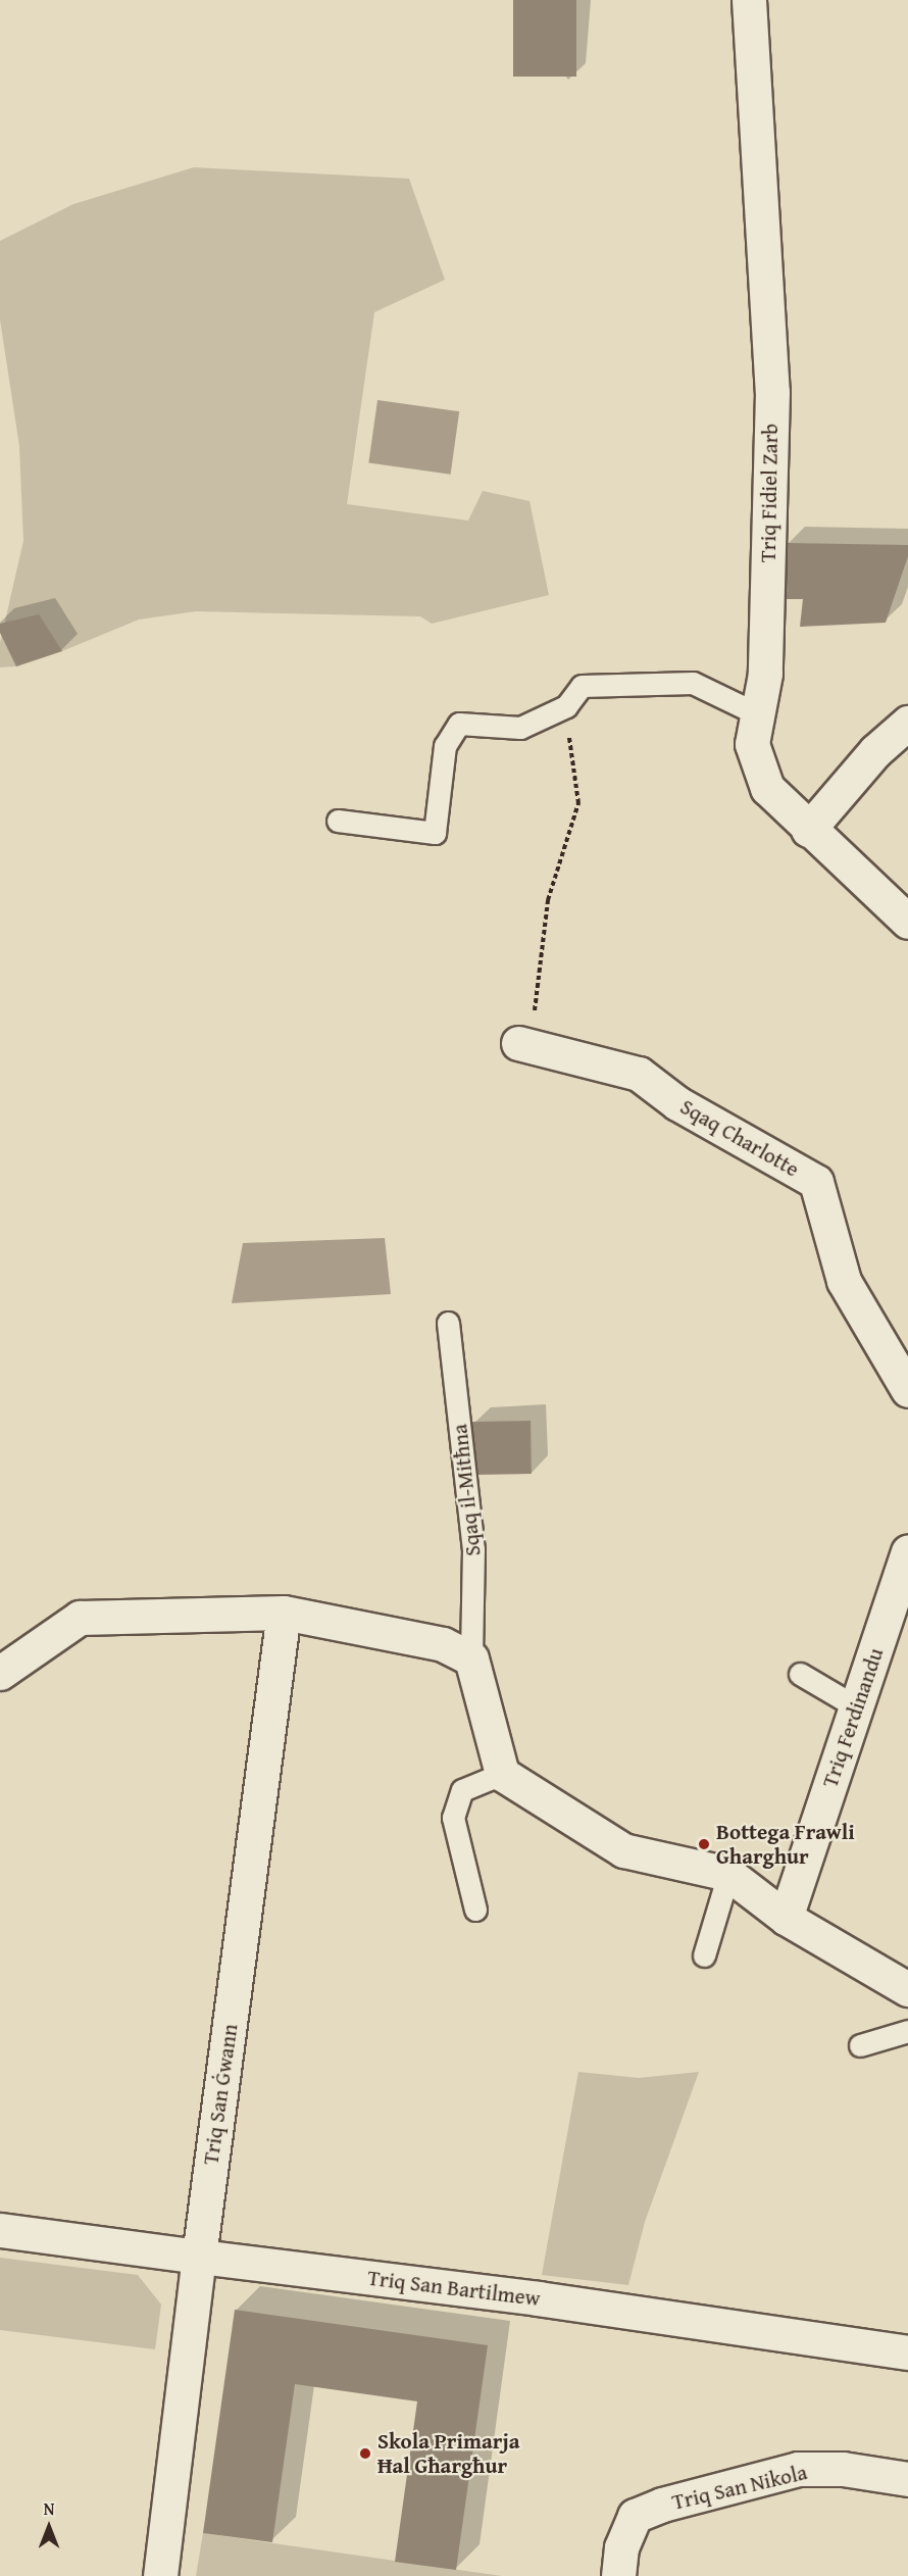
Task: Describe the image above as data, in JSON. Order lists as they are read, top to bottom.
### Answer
{
  "streets": {
    "street": [
      "Triq Fidiel Zarb",
      "Sqaq Charlotte",
      "Triq Ferdinandu",
      "Triq San Ġwann",
      "Triq San Bartilmew",
      "Triq San Nikola"
    ],
    "lane": ["Sqaq il-Mitħna"]
  },
  "crossings": [
    ["Triq San Ġwann", "Triq San Bartilmew"]
  ],
  "places": ["Bottega Frawli Gharghur", "Skola Primarja Ħal Għargħur"],
  "north": "top"
}
